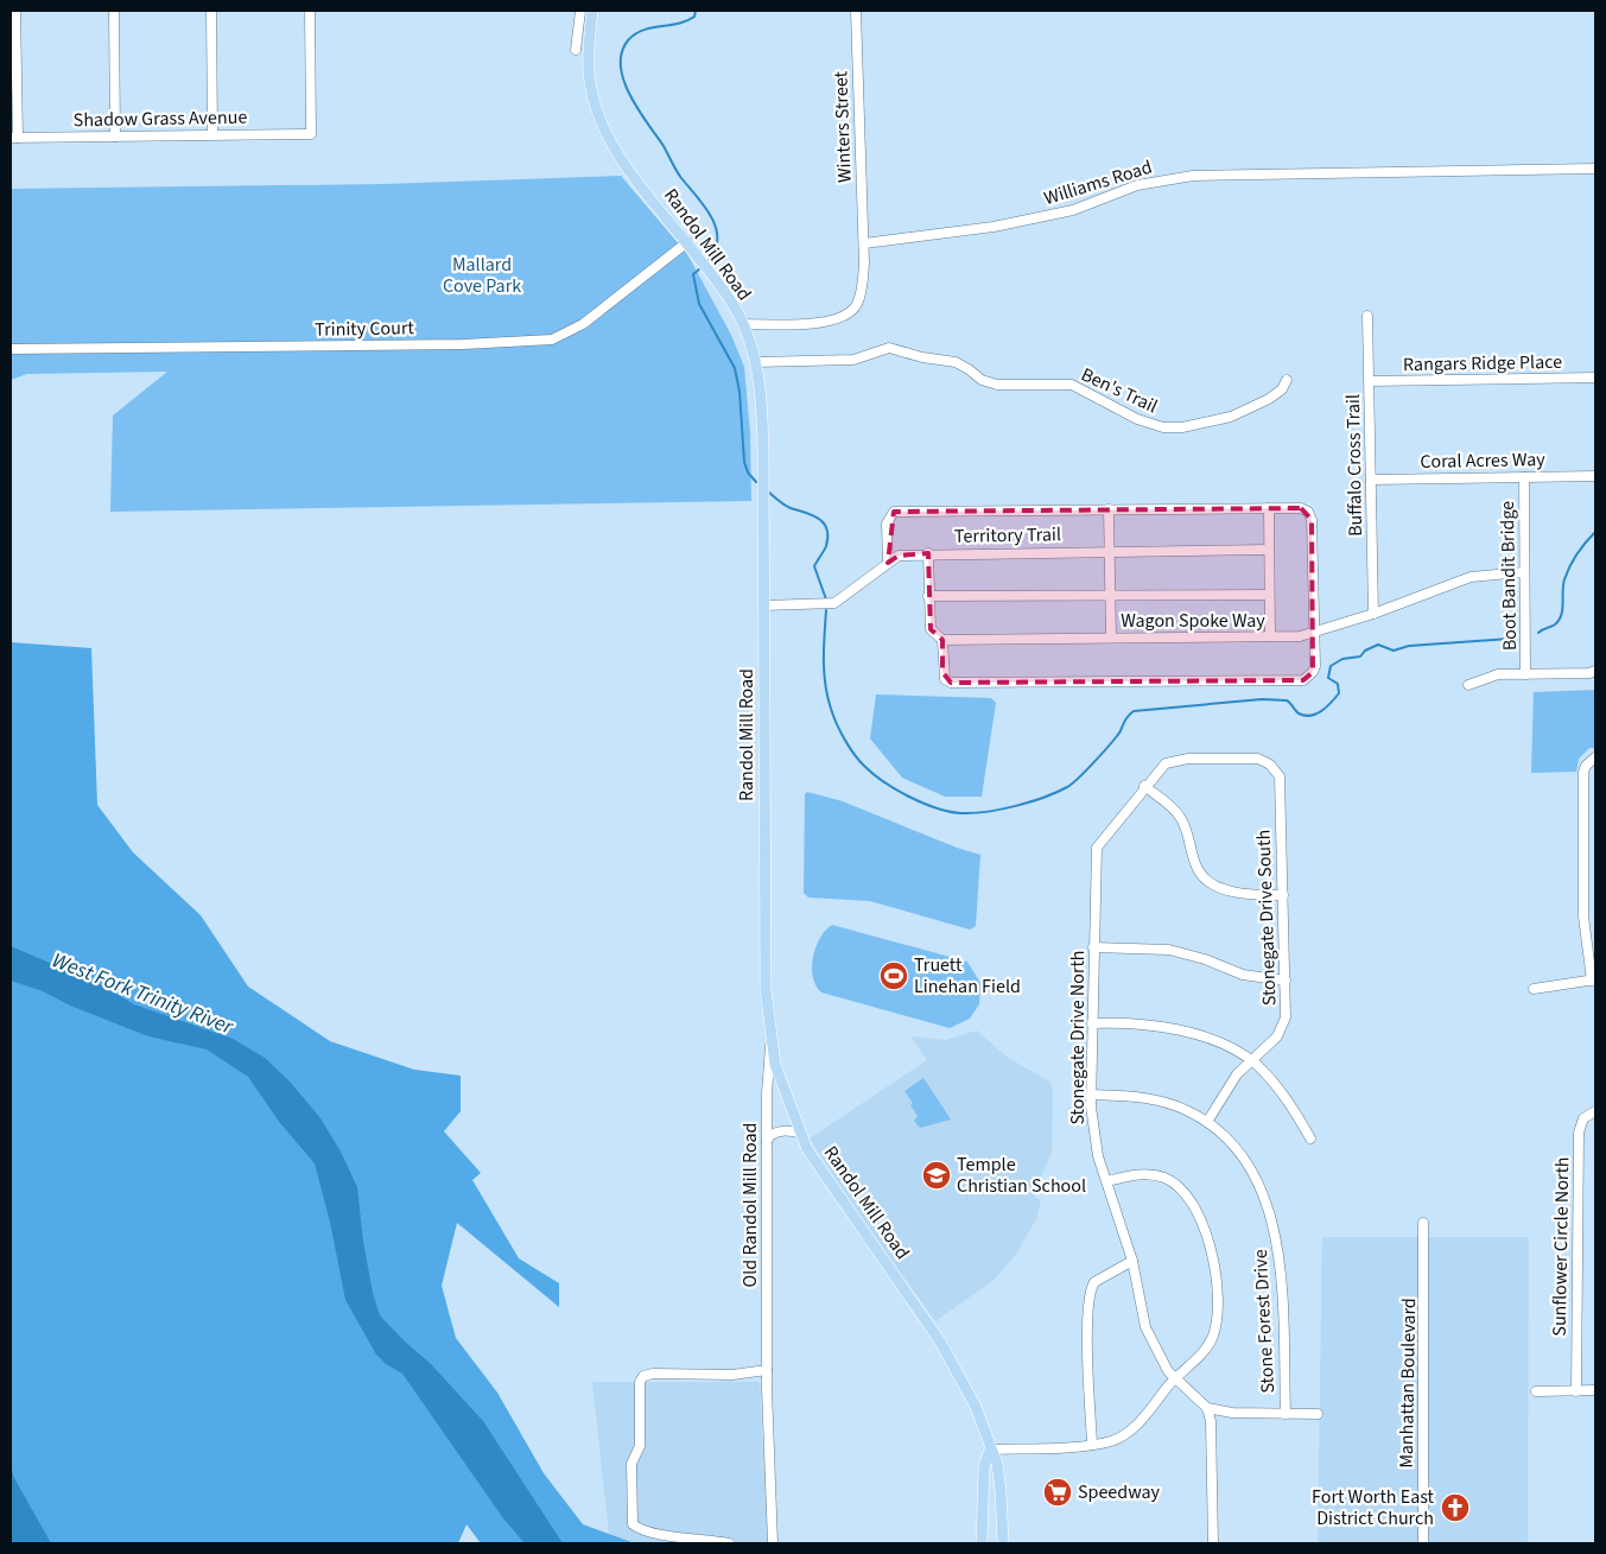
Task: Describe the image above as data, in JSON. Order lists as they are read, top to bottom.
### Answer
{
  "streets": {
    "main road": ["Randol Mill Road"],
    "street": [
      "Shadow Grass Avenue",
      "Winters Street",
      "Williams Road",
      "Trinity Court",
      "Rangars Ridge Place",
      "Ben's Trail",
      "Coral Acres Way",
      "Buffalo Cross Trail",
      "Territory Trail",
      "Boot Bandit Bridge",
      "Wagon Spoke Way",
      "Stonegate Drive South",
      "Stonegate Drive North",
      "Old Randol Mill Road",
      "Sunflower Circle North",
      "Stone Forest Drive",
      "Manhattan Boulevard"
    ]
  },
  "crossings": [
    ["Winters Street", "Williams Road"],
    ["Randol Mill Road", "Trinity Court"],
    ["Randol Mill Road", "Ben's Trail"],
    ["Randol Mill Road", "Territory Trail"],
    ["Randol Mill Road", "Old Randol Mill Road"],
    ["Rangars Ridge Place", "Buffalo Cross Trail"],
    ["Coral Acres Way", "Buffalo Cross Trail"],
    ["Coral Acres Way", "Boot Bandit Bridge"],
    ["Buffalo Cross Trail", "Wagon Spoke Way"],
    ["Boot Bandit Bridge", "Wagon Spoke Way"],
    ["Stonegate Drive South", "Stonegate Drive North"],
    ["Stonegate Drive South", "Stone Forest Drive"],
    ["Stonegate Drive North", "Stone Forest Drive"]
  ],
  "water": ["West Fork Trinity River"],
  "parks": ["Mallard Cove Park"],
  "places": {
    "sports": ["Truett Linehan Field"],
    "school or university": ["Temple Christian School"],
    "supermarket": ["Speedway"],
    "church": ["Fort Worth East District Church"]
  }
}
